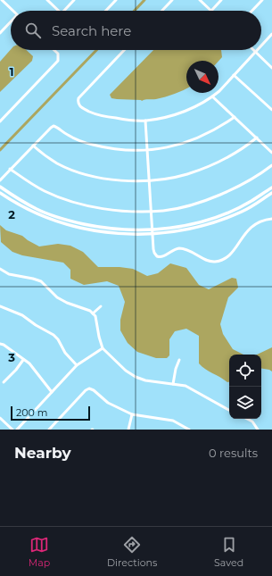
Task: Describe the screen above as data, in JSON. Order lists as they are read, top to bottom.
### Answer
{
  "scale_bar": "200 m",
  "north": "bottom right",
  "page": {
    "search": "Search here",
    "scale": "200 m",
    "heading": ["Nearby", "0 results"],
    "nav": ["Map", "Directions", "Saved"]
  },
  "grid": {
    "rows": ["1", "2", "3"]
  }
}
